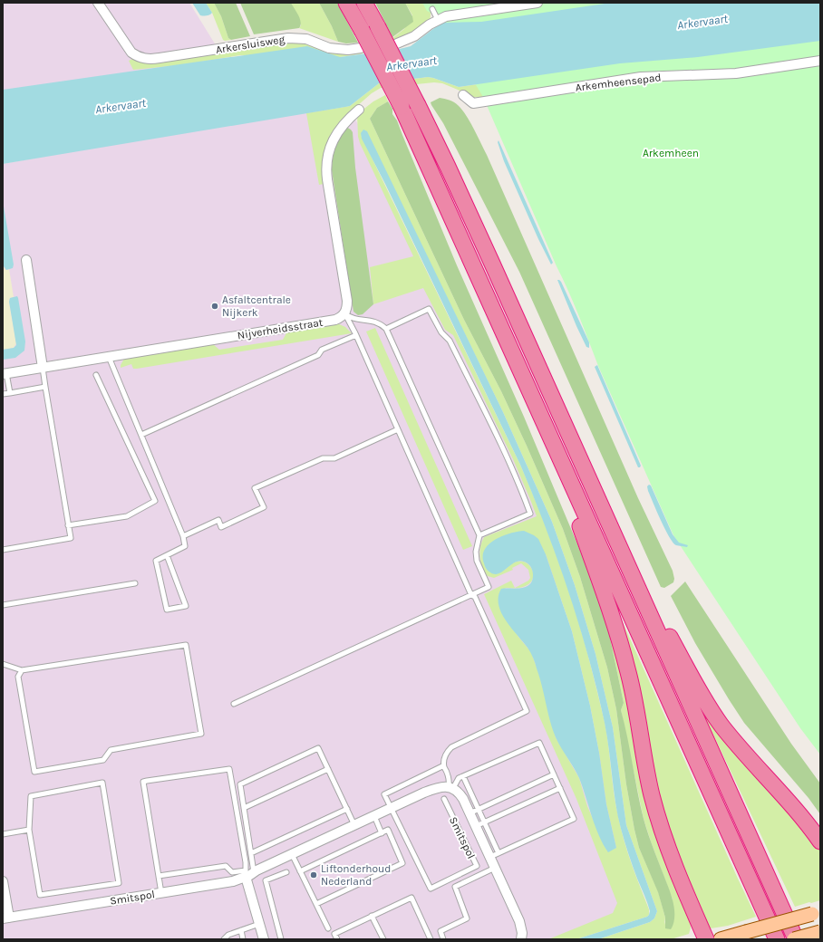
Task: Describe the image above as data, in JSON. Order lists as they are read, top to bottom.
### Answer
{
  "streets": {
    "street": [
      "Arkersluisweg",
      "Arkemheensepad",
      "Nijverheidsstraat",
      "Smitspol"
    ]
  },
  "water": ["Arkervaart"],
  "parks": ["Arkemheen"],
  "places": ["Asfaltcentrale Nijkerk", "Liftonderhoud Nederland"]
}
